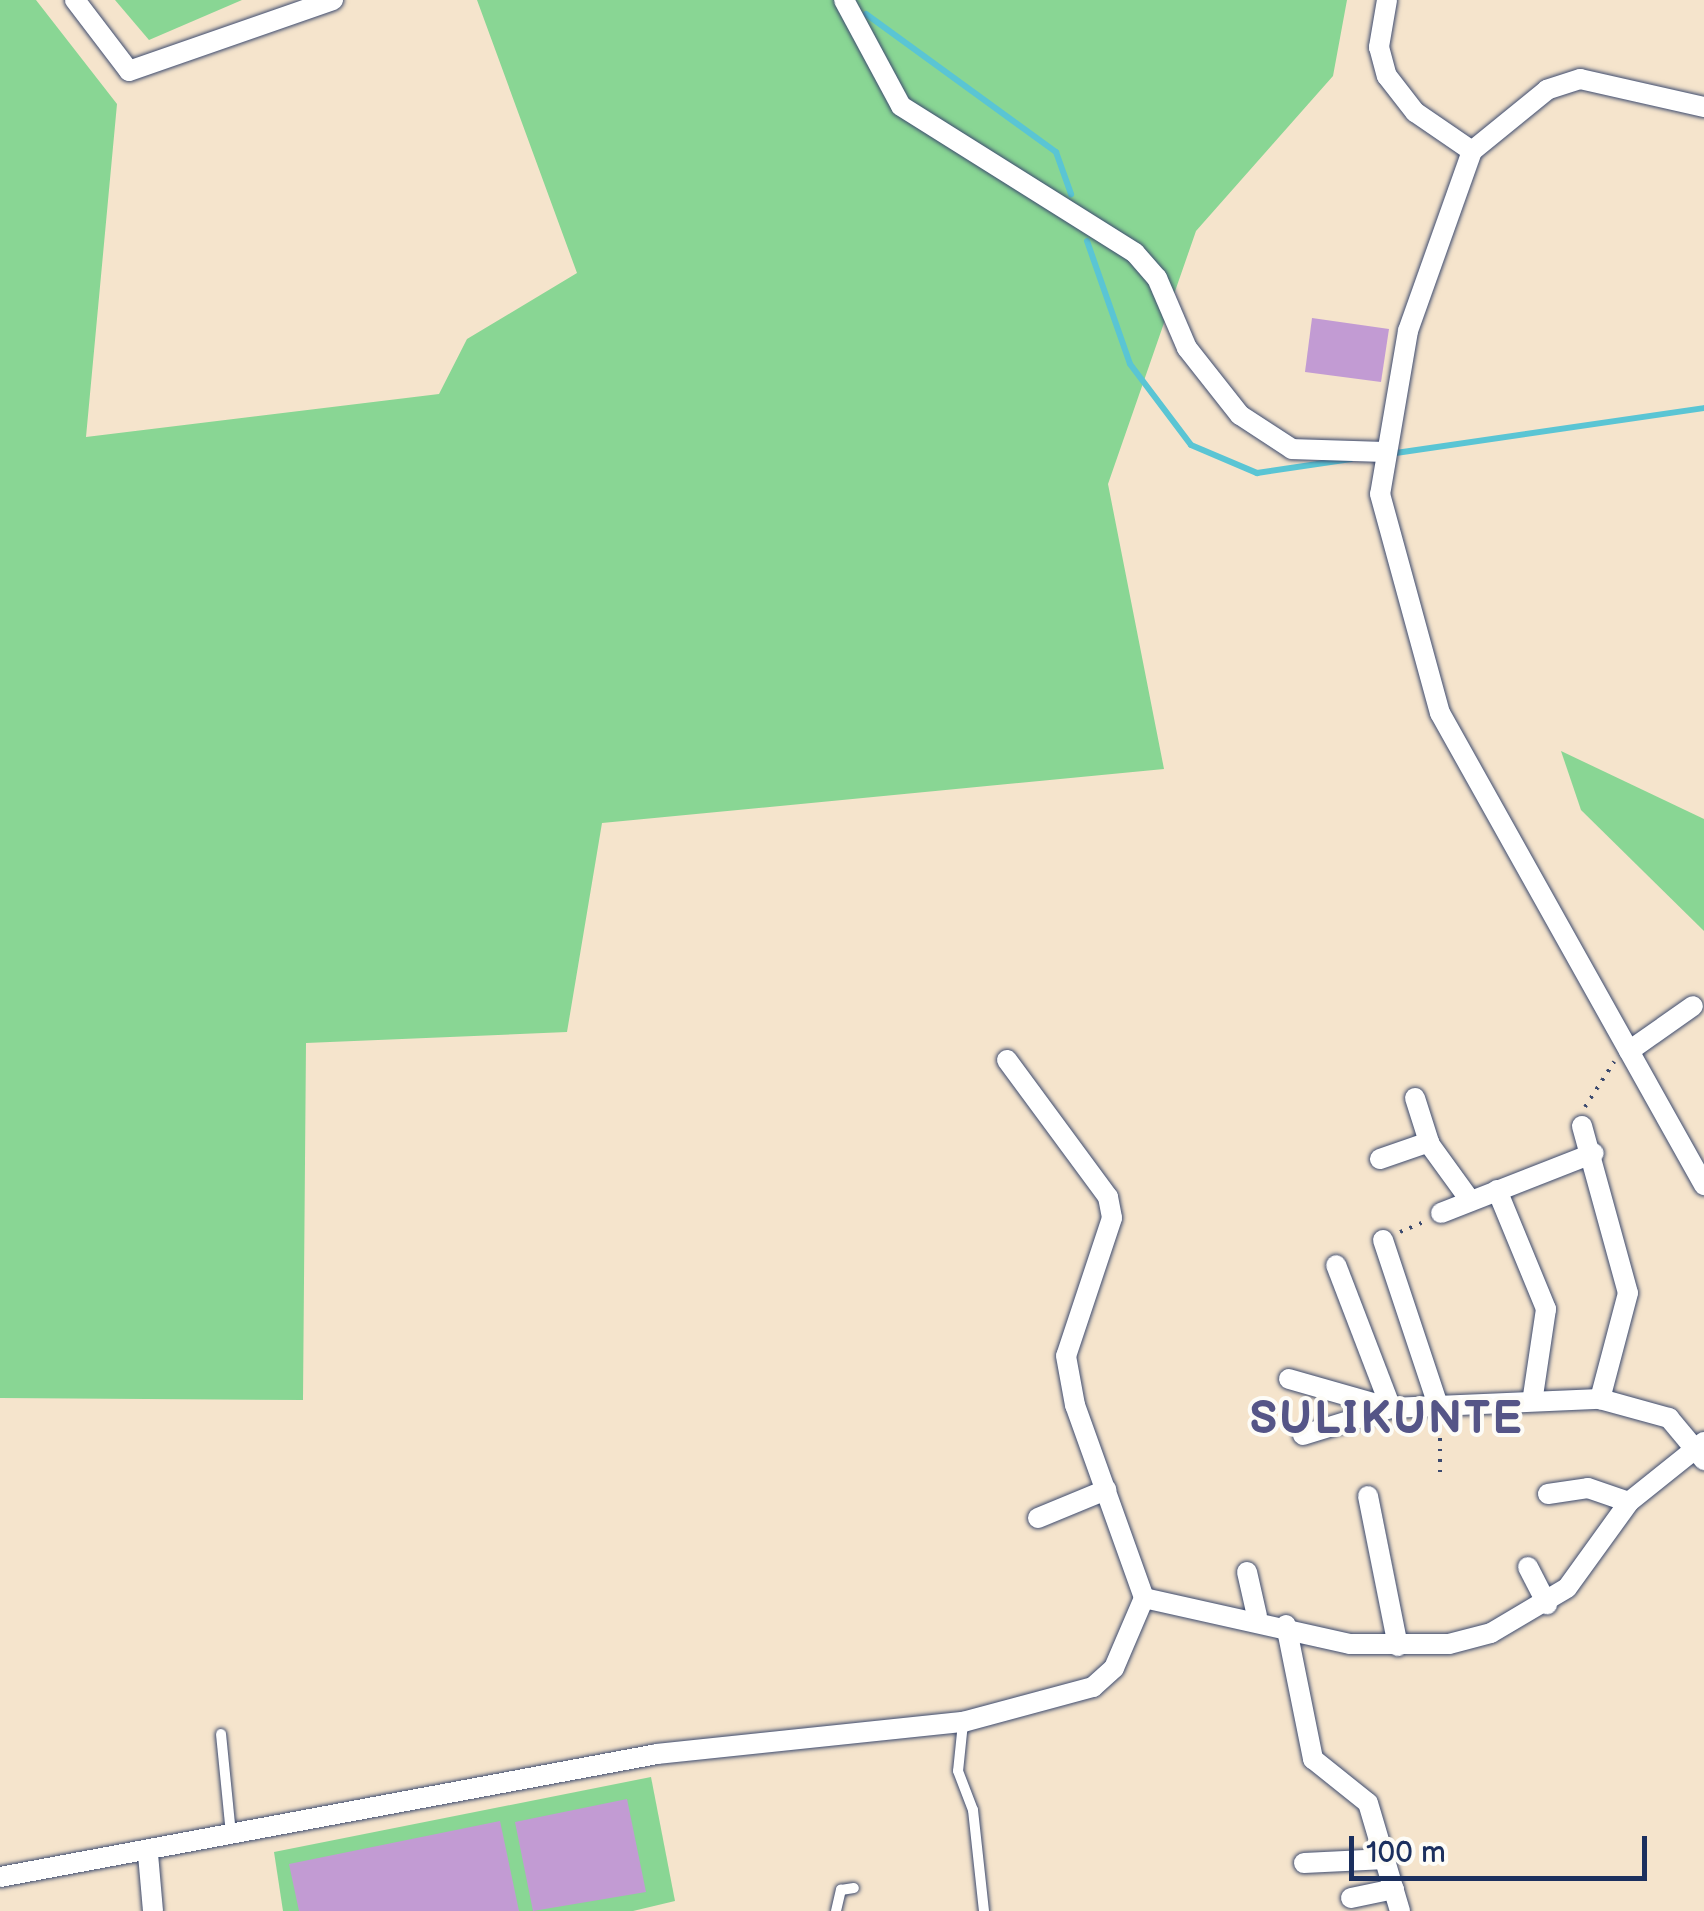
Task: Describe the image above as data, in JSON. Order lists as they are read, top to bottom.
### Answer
{
  "districts": ["SULIKUNTE"],
  "scale_bar": "100 m"
}
